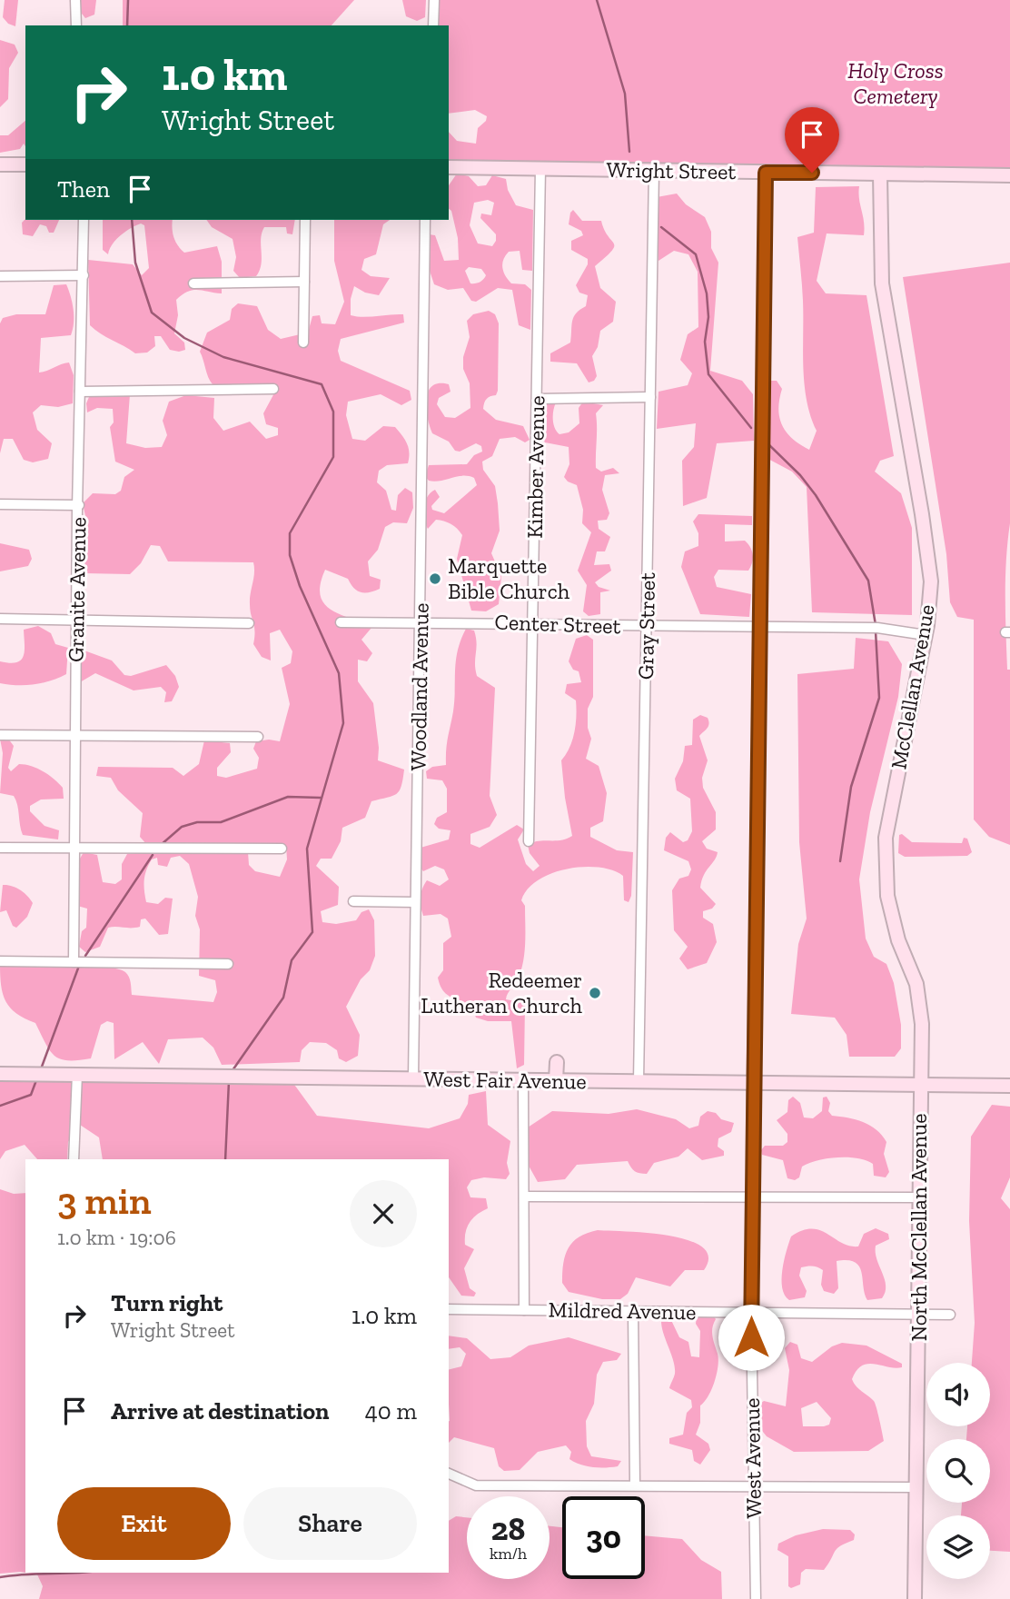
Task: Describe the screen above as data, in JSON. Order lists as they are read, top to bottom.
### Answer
{
  "streets": {
    "main road": [
      "Wright Street",
      "McClellan Avenue",
      "West Fair Avenue",
      "North McClellan Avenue"
    ],
    "street": [
      "Kimber Avenue",
      "Granite Avenue",
      "Center Street",
      "Gray Street",
      "Woodland Avenue",
      "Mildred Avenue",
      "West Avenue"
    ]
  },
  "crossings": [
    ["Wright Street", "Kimber Avenue"],
    ["Wright Street", "Gray Street"],
    ["Wright Street", "McClellan Avenue"],
    ["Wright Street", "West Avenue"],
    ["Kimber Avenue", "Center Street"],
    ["Center Street", "Gray Street"],
    ["Center Street", "Woodland Avenue"],
    ["Center Street", "McClellan Avenue"],
    ["Center Street", "West Avenue"],
    ["Gray Street", "West Fair Avenue"],
    ["Woodland Avenue", "West Fair Avenue"],
    ["McClellan Avenue", "West Fair Avenue"],
    ["McClellan Avenue", "North McClellan Avenue"],
    ["West Fair Avenue", "North McClellan Avenue"],
    ["West Fair Avenue", "West Avenue"],
    ["North McClellan Avenue", "Mildred Avenue"],
    ["Mildred Avenue", "West Avenue"]
  ],
  "parks": ["Holy Cross Cemetery"],
  "places": ["Marquette Bible Church", "Redeemer Lutheran Church"],
  "page": {
    "turn": ["1.0 km", "Wright Street"],
    "then": "Then",
    "heading": ["3 min", "1.0 km · 19:06"],
    "list": [
      {
        "name": "Turn right",
        "note": "Wright Street",
        "value": "1.0 km"
      },
      {
        "name": "Arrive at destination",
        "value": "40 m"
      }
    ],
    "buttons": ["Exit", "Share"],
    "speed": "28 km/h",
    "limit": "30"
  }
}
